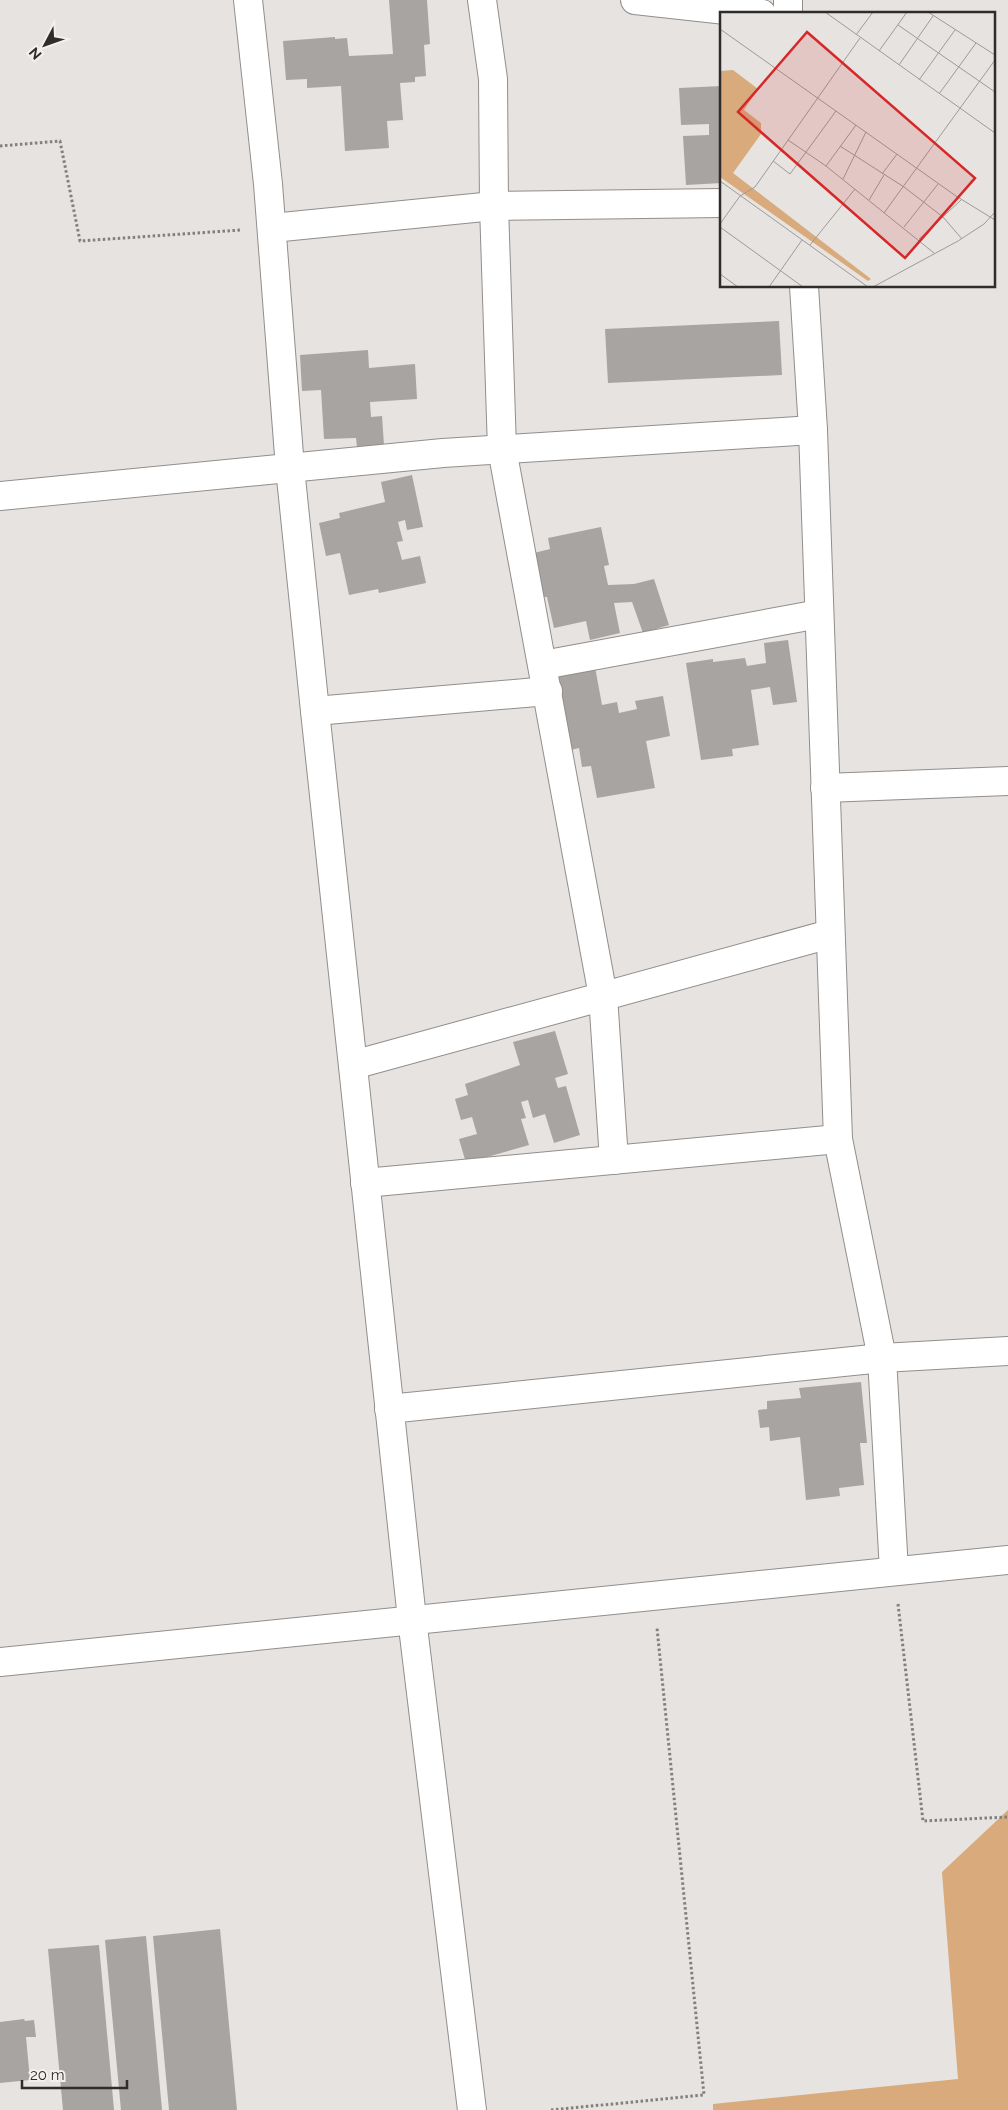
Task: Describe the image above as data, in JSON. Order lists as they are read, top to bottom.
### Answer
{
  "scale_bar": "20 m",
  "north": "bottom left"
}
